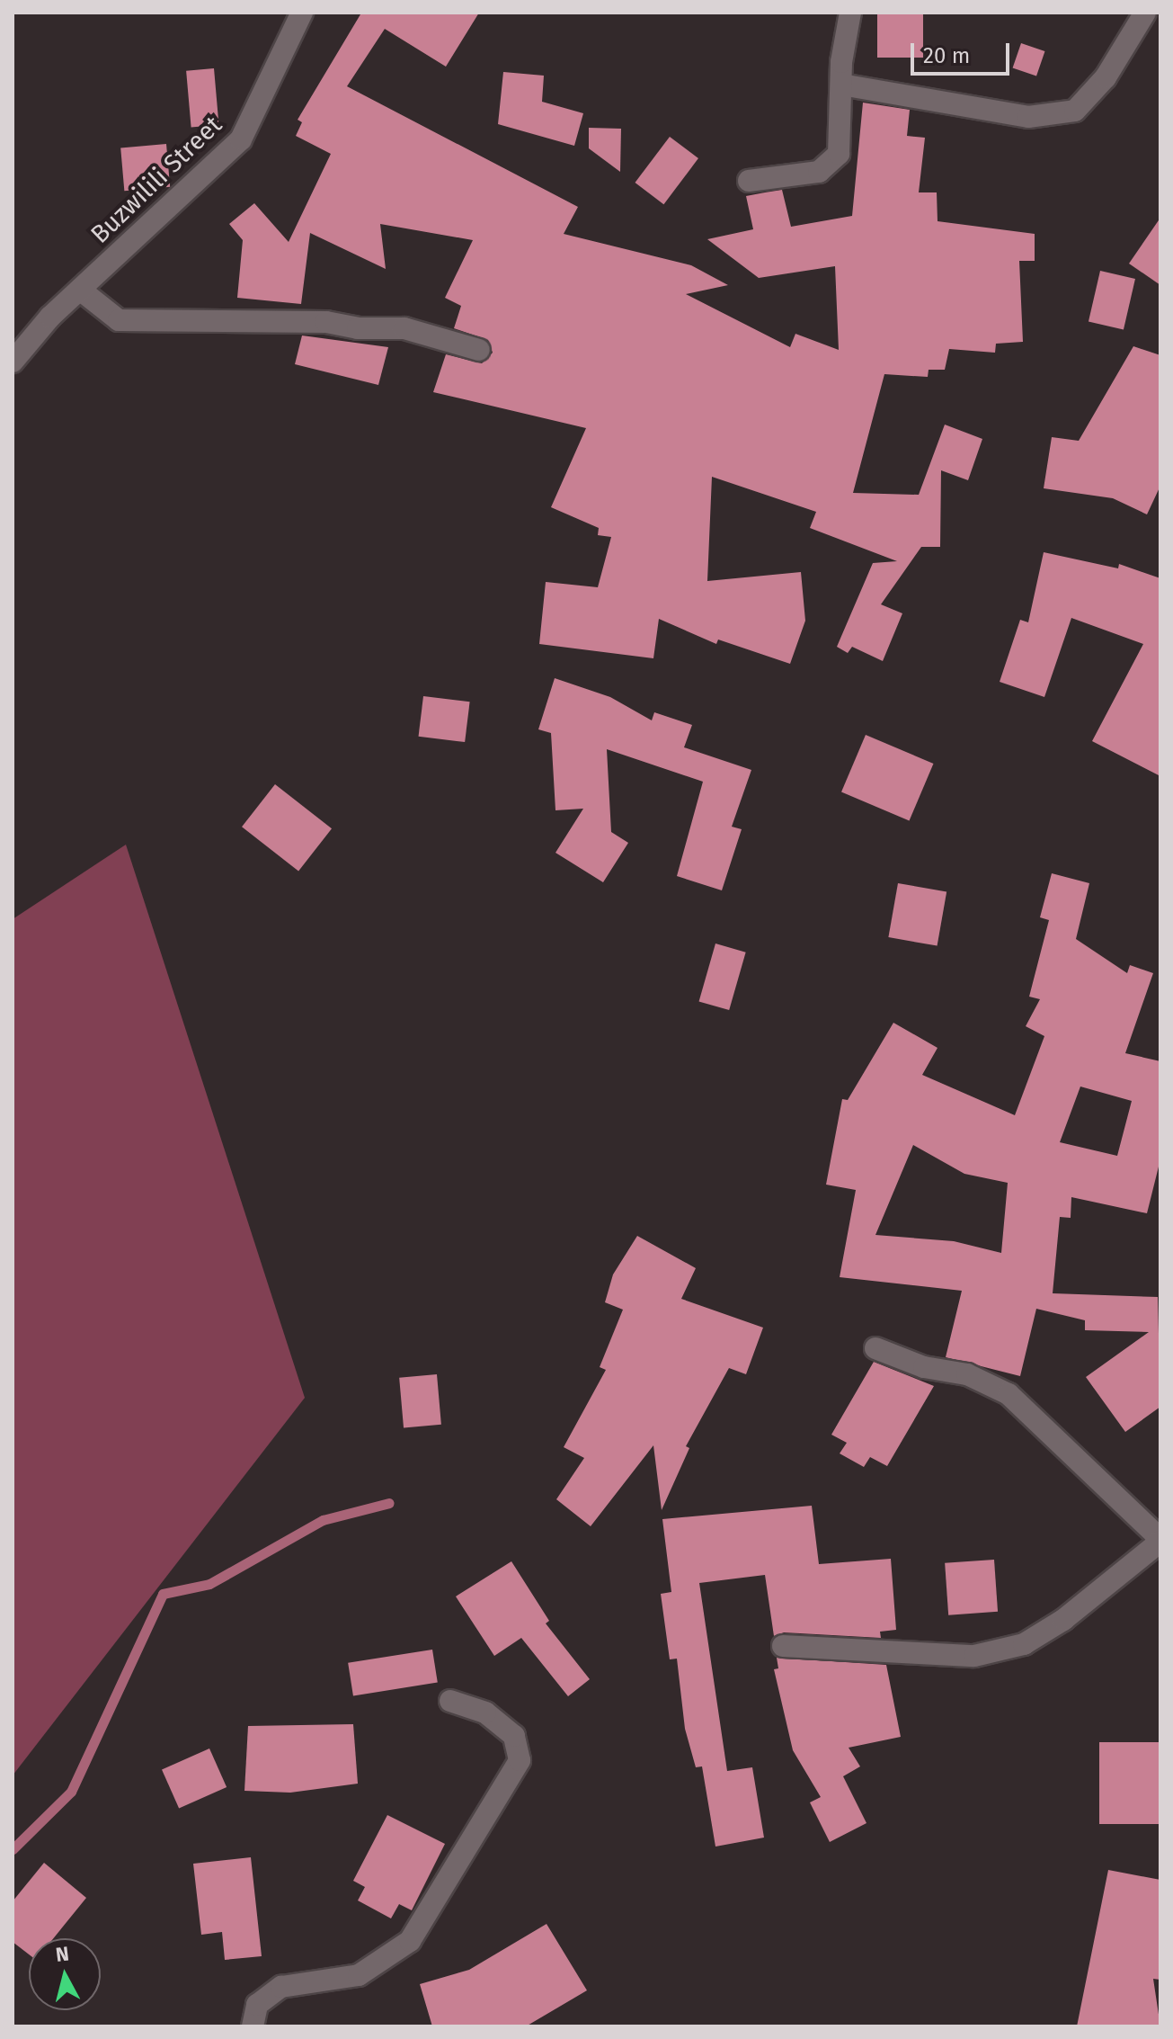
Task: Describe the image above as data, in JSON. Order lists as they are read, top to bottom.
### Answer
{
  "streets": {
    "street": ["Buzwilili Street"]
  },
  "scale_bar": "20 m",
  "north": "top"
}
